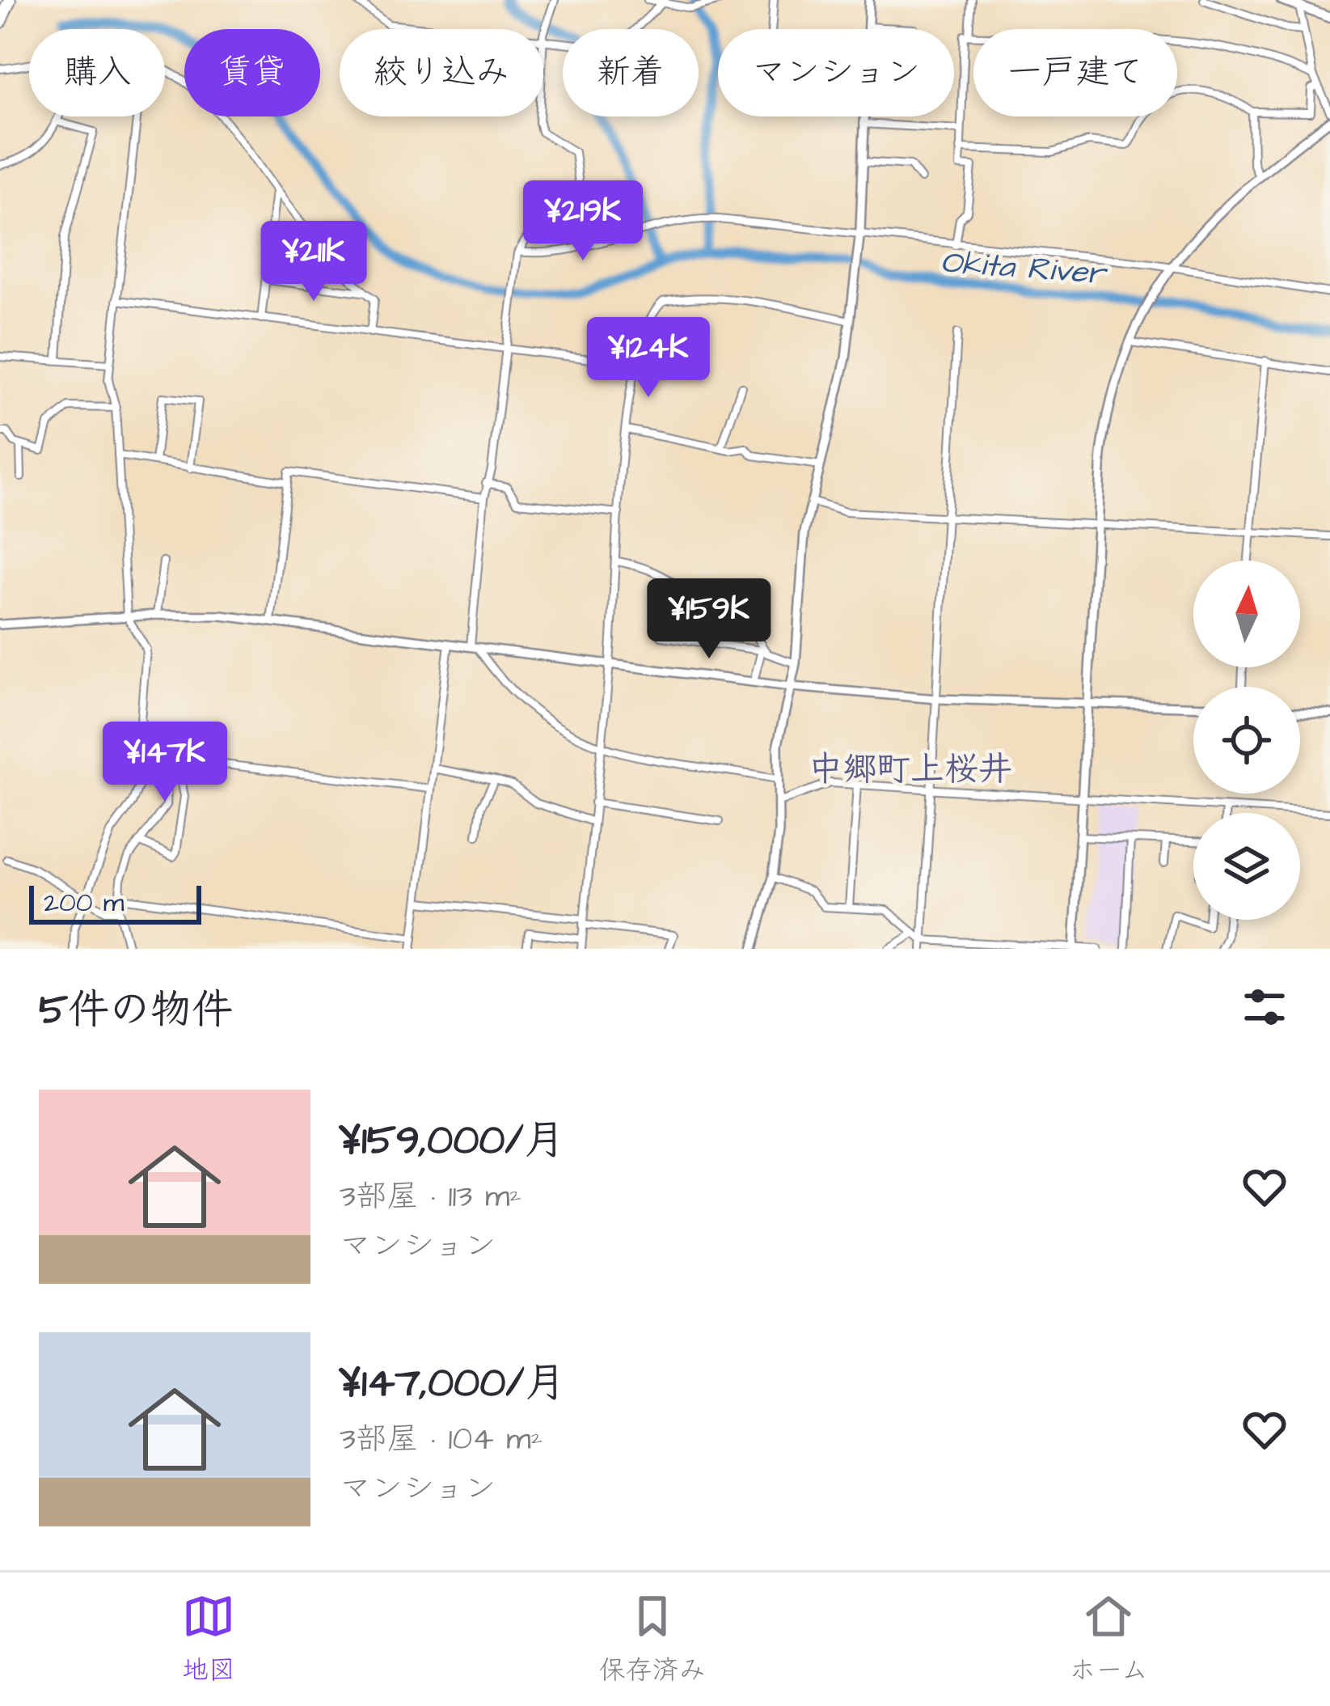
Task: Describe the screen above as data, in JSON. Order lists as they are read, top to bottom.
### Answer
{
  "districts": ["中郷町上桜井"],
  "water": ["Okita River"],
  "scale_bar": "200 m",
  "north": "top",
  "page": {
    "chip": [
      "購入",
      "賃貸",
      "絞り込み",
      "新着",
      "マンション",
      "一戸建て"
    ],
    "price": [
      "¥219K",
      "¥211K",
      "¥124K",
      "¥159K",
      "¥147K"
    ],
    "scale": "200 m",
    "heading": "5件の物件",
    "list": [
      {
        "name": "¥159,000/月",
        "note": "3部屋 · 113 m² · マンション"
      },
      {
        "name": "¥147,000/月",
        "note": "3部屋 · 104 m² · マンション"
      }
    ],
    "tabs": ["地図", "保存済み", "ホーム"]
  }
}
